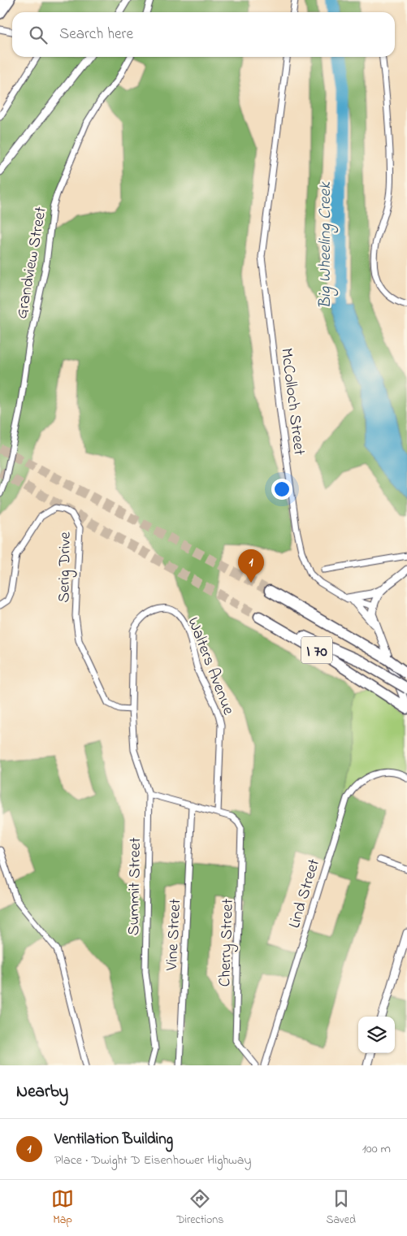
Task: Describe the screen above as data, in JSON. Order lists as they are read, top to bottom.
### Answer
{
  "streets": {
    "highway": ["I 70"],
    "street": [
      "Grandview Street",
      "McColloch Street",
      "Serig Drive",
      "Walters Avenue",
      "Summit Street",
      "Lind Street",
      "Vine Street",
      "Cherry Street"
    ]
  },
  "crossings": [
    ["Serig Drive", "Walters Avenue"],
    ["Serig Drive", "Summit Street"],
    ["Walters Avenue", "Summit Street"],
    ["Walters Avenue", "Cherry Street"]
  ],
  "water": ["Big Wheeling Creek"],
  "page": {
    "search": "Search here",
    "pins": "1",
    "heading": "Nearby",
    "list": [
      {
        "mark": "1",
        "name": "Ventilation Building",
        "note": "Place · Dwight D Eisenhower Highway",
        "value": "100 m"
      }
    ],
    "nav": ["Map", "Directions", "Saved"]
  }
}
